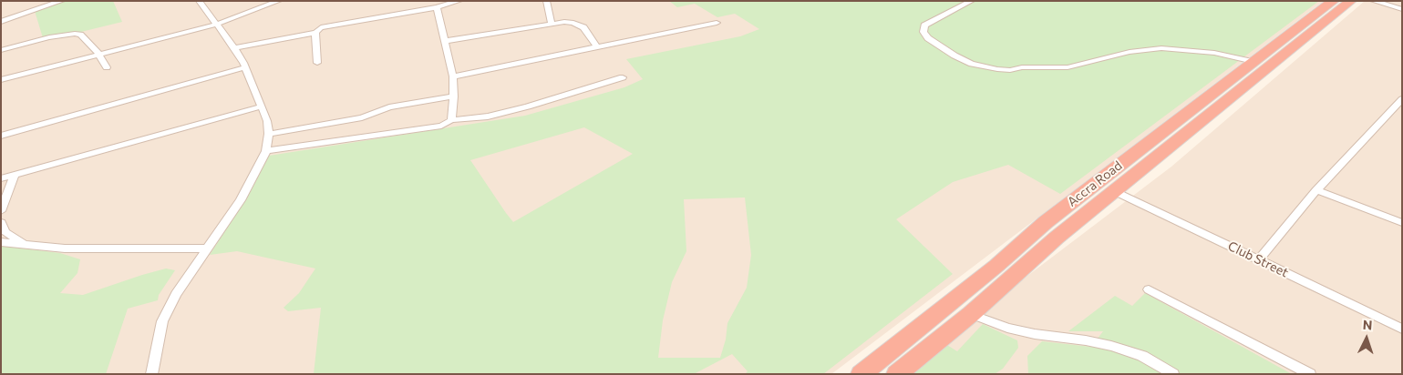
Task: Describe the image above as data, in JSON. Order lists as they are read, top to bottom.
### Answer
{
  "streets": {
    "highway": ["Accra Road"],
    "street": ["Club Street"]
  },
  "crossings": [
    ["Accra Road", "Club Street"]
  ],
  "north": "top"
}
